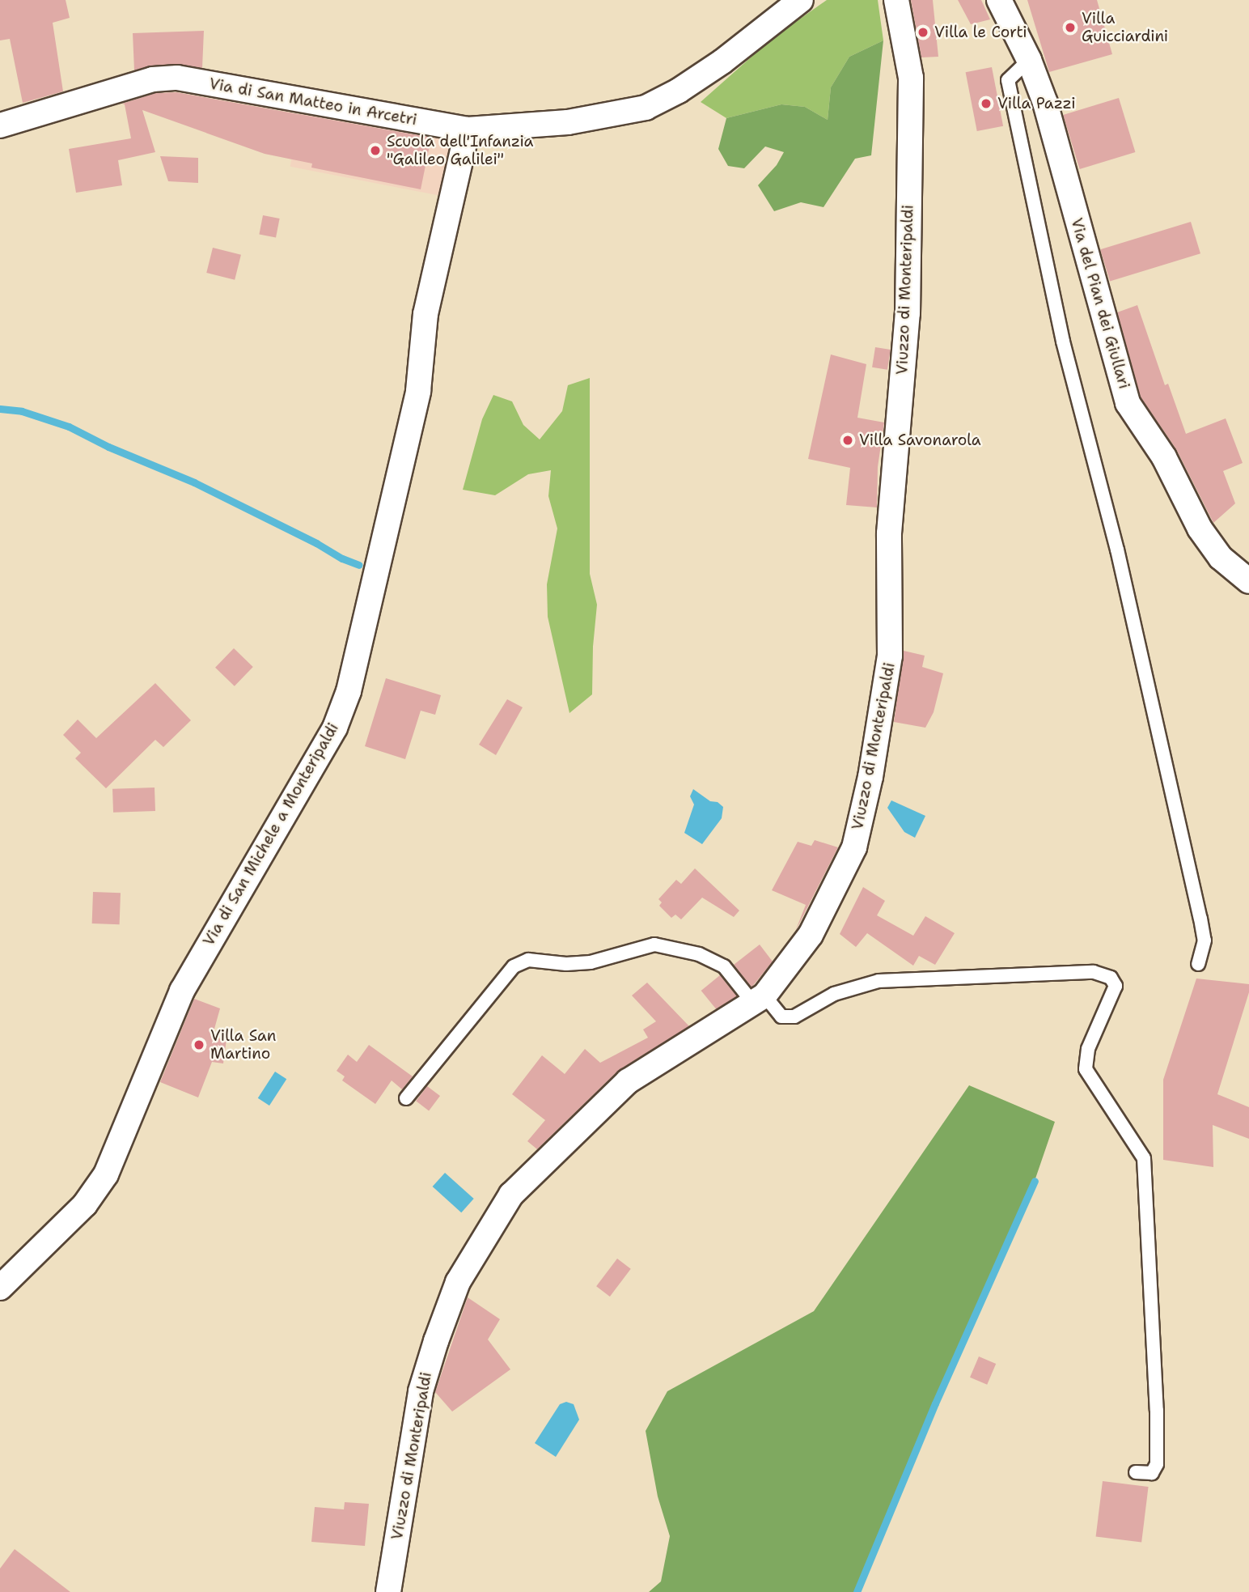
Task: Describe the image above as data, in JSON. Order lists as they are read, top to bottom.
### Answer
{
  "streets": {
    "street": [
      "Via di San Matteo in Arcetri",
      "Viuzzo di Monteripaldi",
      "Via del Pian dei Giullari",
      "Via di San Michele a Monteripaldi"
    ]
  },
  "crossings": [
    ["Via di San Matteo in Arcetri", "Via di San Michele a Monteripaldi"]
  ],
  "places": [
    "Villa Guicciardini",
    "Villa le Corti",
    "Villa Pazzi",
    "Scuola dell'Infanzia \"Galileo Galilei\"",
    "Villa Savonarola",
    "Villa San Martino"
  ]
}
